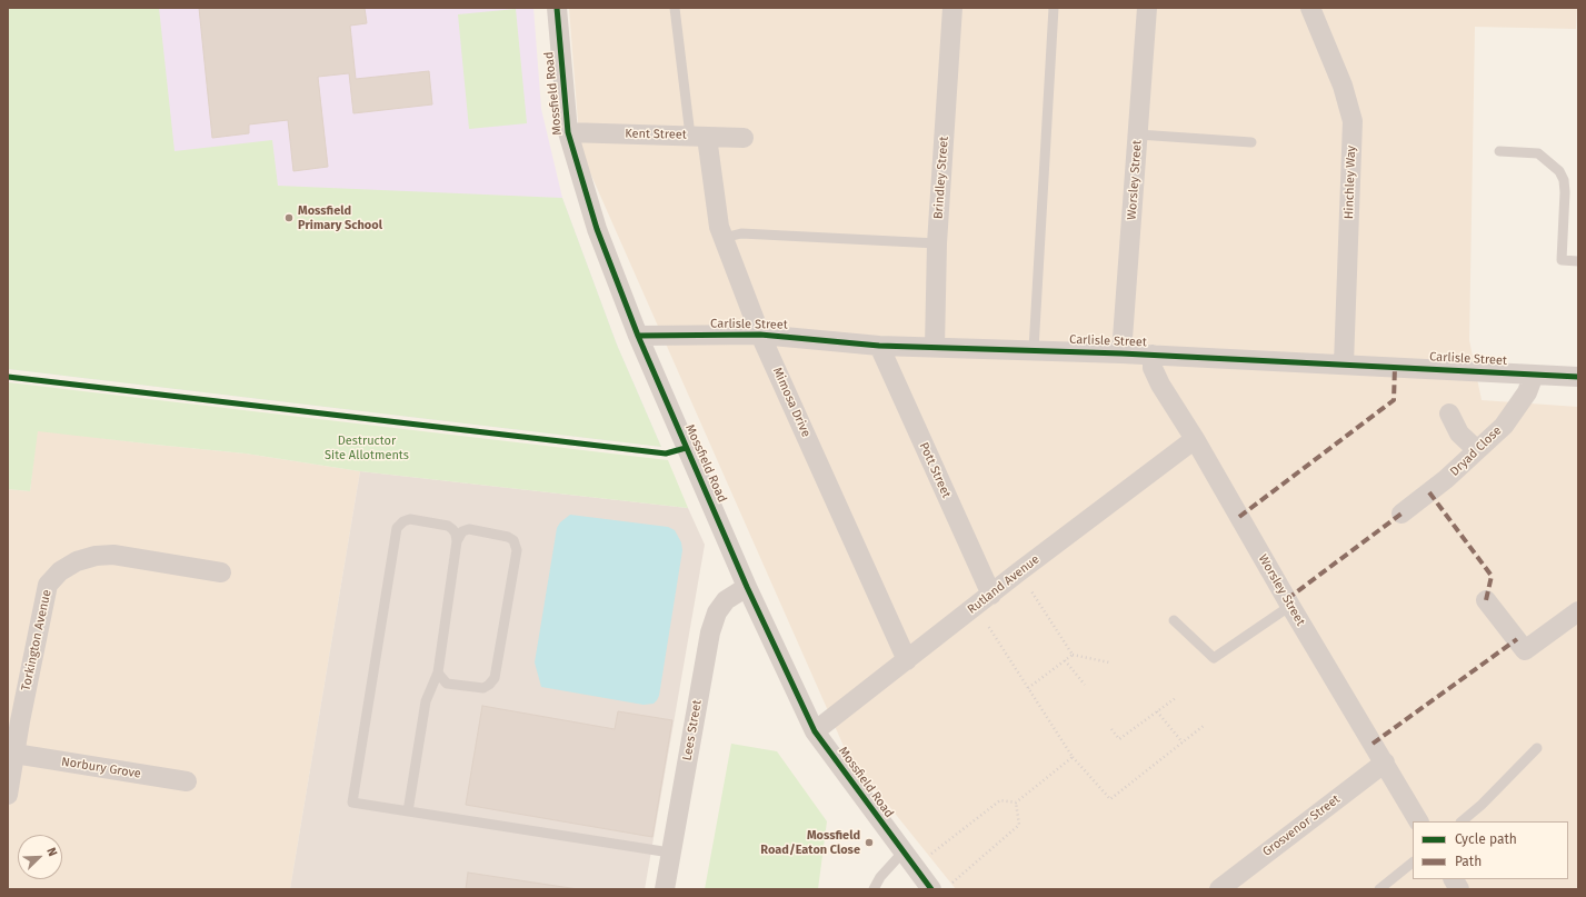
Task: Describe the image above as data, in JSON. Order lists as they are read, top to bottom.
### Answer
{
  "streets": {
    "street": [
      "Mossfield Road",
      "Kent Street",
      "Brindley Street",
      "Worsley Street",
      "Hinchley Way",
      "Carlisle Street",
      "Mimosa Drive",
      "Dryad Close",
      "Pott Street",
      "Rutland Avenue",
      "Torkington Avenue",
      "Lees Street",
      "Norbury Grove",
      "Grosvenor Street"
    ]
  },
  "crossings": [
    ["Mossfield Road", "Kent Street"],
    ["Mossfield Road", "Carlisle Street"],
    ["Mossfield Road", "Rutland Avenue"],
    ["Mossfield Road", "Lees Street"],
    ["Kent Street", "Mimosa Drive"],
    ["Brindley Street", "Carlisle Street"],
    ["Worsley Street", "Carlisle Street"],
    ["Worsley Street", "Rutland Avenue"],
    ["Worsley Street", "Grosvenor Street"],
    ["Hinchley Way", "Carlisle Street"],
    ["Carlisle Street", "Mimosa Drive"],
    ["Carlisle Street", "Dryad Close"],
    ["Carlisle Street", "Pott Street"],
    ["Mimosa Drive", "Rutland Avenue"],
    ["Pott Street", "Rutland Avenue"],
    ["Torkington Avenue", "Norbury Grove"]
  ],
  "parks": ["Destructor Site Allotments"],
  "places": ["Mossfield Primary School", "Mossfield Road/Eaton Close"],
  "legend": ["Cycle path", "Path"],
  "north": "top right"
}
